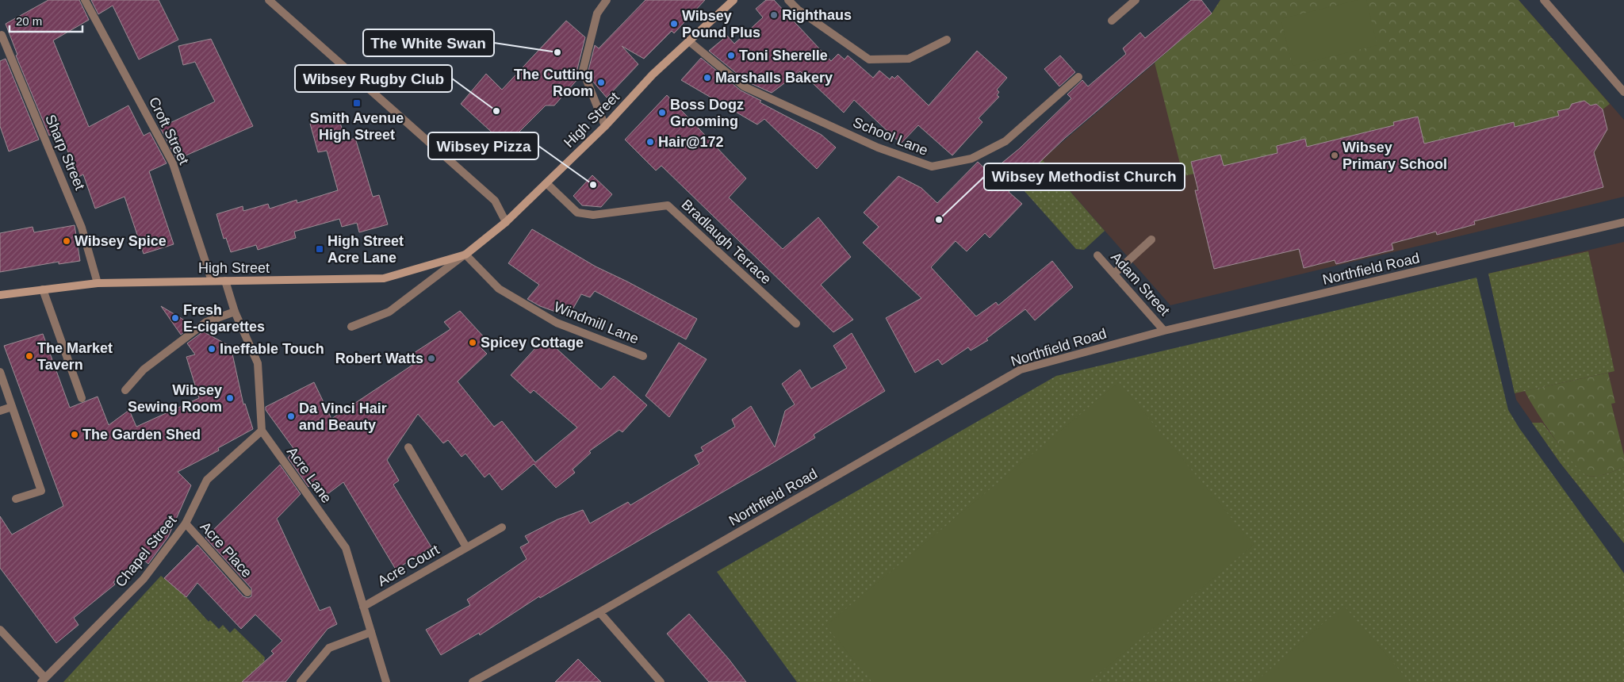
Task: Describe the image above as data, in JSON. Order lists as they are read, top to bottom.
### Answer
{
  "streets": {
    "main road": ["High Street"],
    "street": [
      "Croft Street",
      "School Lane",
      "Sharp Street",
      "Bradlaugh Terrace",
      "Northfield Road",
      "Adam Street",
      "Windmill Lane",
      "Acre Lane",
      "Acre Place",
      "Chapel Street",
      "Acre Court"
    ]
  },
  "crossings": [
    ["High Street", "Croft Street"],
    ["High Street", "School Lane"],
    ["High Street", "Sharp Street"],
    ["High Street", "Bradlaugh Terrace"],
    ["High Street", "Windmill Lane"],
    ["Northfield Road", "Adam Street"],
    ["Acre Lane", "Chapel Street"],
    ["Acre Lane", "Acre Court"],
    ["Acre Place", "Chapel Street"]
  ],
  "places": {
    "other": [
      "Righthaus",
      "Wibsey Pound Plus",
      "The White Swan",
      "Toni Sherelle",
      "Marshalls Bakery",
      "The Cutting Room",
      "Wibsey Rugby Club",
      "Boss Dogz Grooming",
      "Hair@172",
      "Wibsey Primary School",
      "Wibsey Pizza",
      "Wibsey Methodist Church",
      "Wibsey Spice",
      "Fresh E-cigarettes",
      "Spicey Cottage",
      "Ineffable Touch",
      "The Market Tavern",
      "Robert Watts",
      "Wibsey Sewing Room",
      "Da Vinci Hair and Beauty",
      "The Garden Shed"
    ],
    "transit": ["Smith Avenue High Street", "High Street Acre Lane"]
  },
  "scale_bar": "20 m"
}
